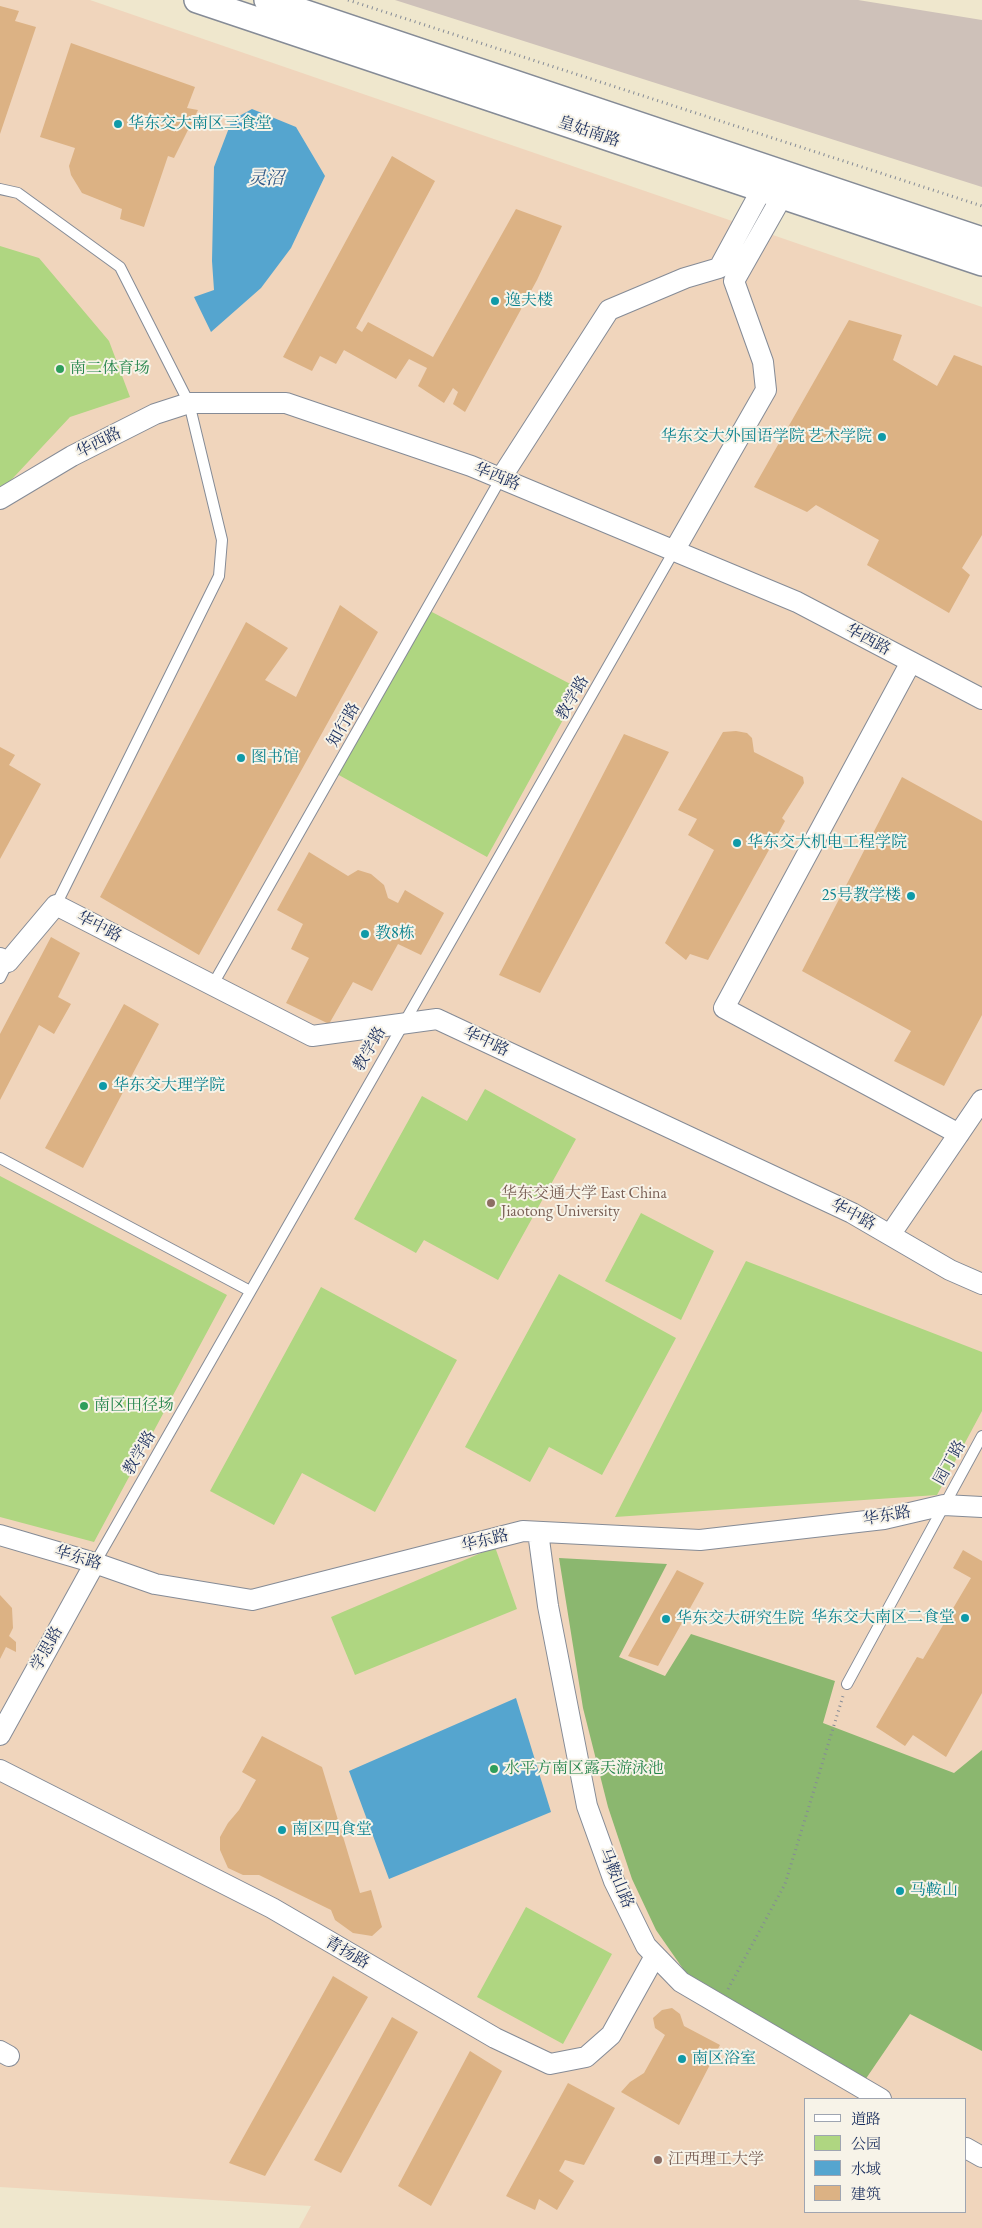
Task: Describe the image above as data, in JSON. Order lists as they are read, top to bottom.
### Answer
{
  "streets": {
    "street": [
      "皇姑南路",
      "华西路",
      "华中路",
      "华东路",
      "学思路",
      "马鞍山路",
      "青扬路"
    ],
    "lane": ["教学路", "知行路", "园丁路"]
  },
  "crossings": [
    ["华西路", "教学路"],
    ["华西路", "知行路"],
    ["教学路", "华中路"],
    ["教学路", "华东路"],
    ["教学路", "学思路"],
    ["知行路", "华中路"],
    ["园丁路", "华东路"],
    ["华东路", "学思路"],
    ["华东路", "马鞍山路"],
    ["马鞍山路", "青扬路"]
  ],
  "water": ["灵沼"],
  "places": [
    "华东交大南区三食堂",
    "逸夫楼",
    "南二体育场",
    "华东交大外国语学院 艺术学院",
    "图书馆",
    "华东交大机电工程学院",
    "25号教学楼",
    "教8栋",
    "华东交大理学院",
    "华东交通大学 East China Jiaotong University",
    "南区田径场",
    "华东交大南区二食堂",
    "华东交大研究生院",
    "水平方南区露天游泳池",
    "南区四食堂",
    "马鞍山",
    "南区浴室",
    "江西理工大学"
  ],
  "legend": [
    "道路",
    "公园",
    "水域",
    "建筑"
  ]
}
